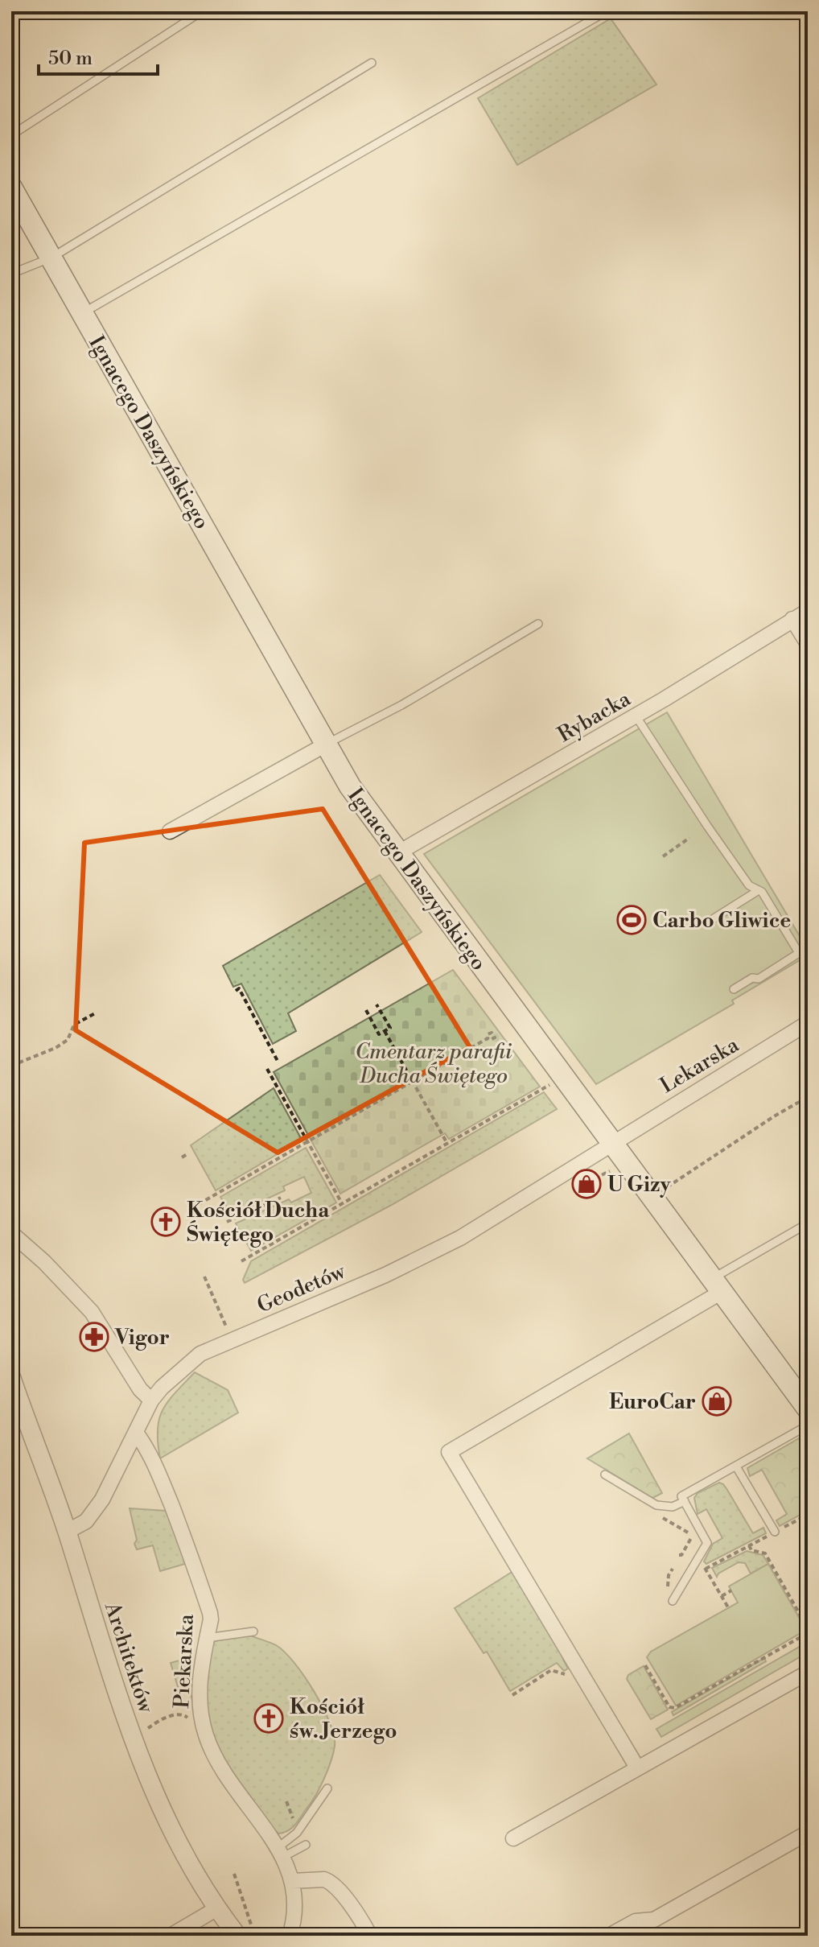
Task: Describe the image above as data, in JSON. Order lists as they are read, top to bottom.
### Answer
{
  "streets": {
    "main road": ["Ignacego Daszyńskiego"],
    "street": [
      "Rybacka",
      "Lekarska",
      "Geodetów",
      "Architektów",
      "Piekarska"
    ]
  },
  "crossings": [
    ["Ignacego Daszyńskiego", "Rybacka"],
    ["Ignacego Daszyńskiego", "Lekarska"],
    ["Ignacego Daszyńskiego", "Geodetów"],
    ["Lekarska", "Geodetów"],
    ["Geodetów", "Architektów"],
    ["Geodetów", "Piekarska"]
  ],
  "parks": ["Cmentarz parafii Ducha Świętego"],
  "places": {
    "sports": ["Carbo Gliwice"],
    "shop": ["U Gizy", "EuroCar"],
    "church": ["Kościół Ducha Świętego", "Kościół św. Jerzego"],
    "pharmacy": ["Vigor"]
  },
  "scale_bar": "50 m"
}
